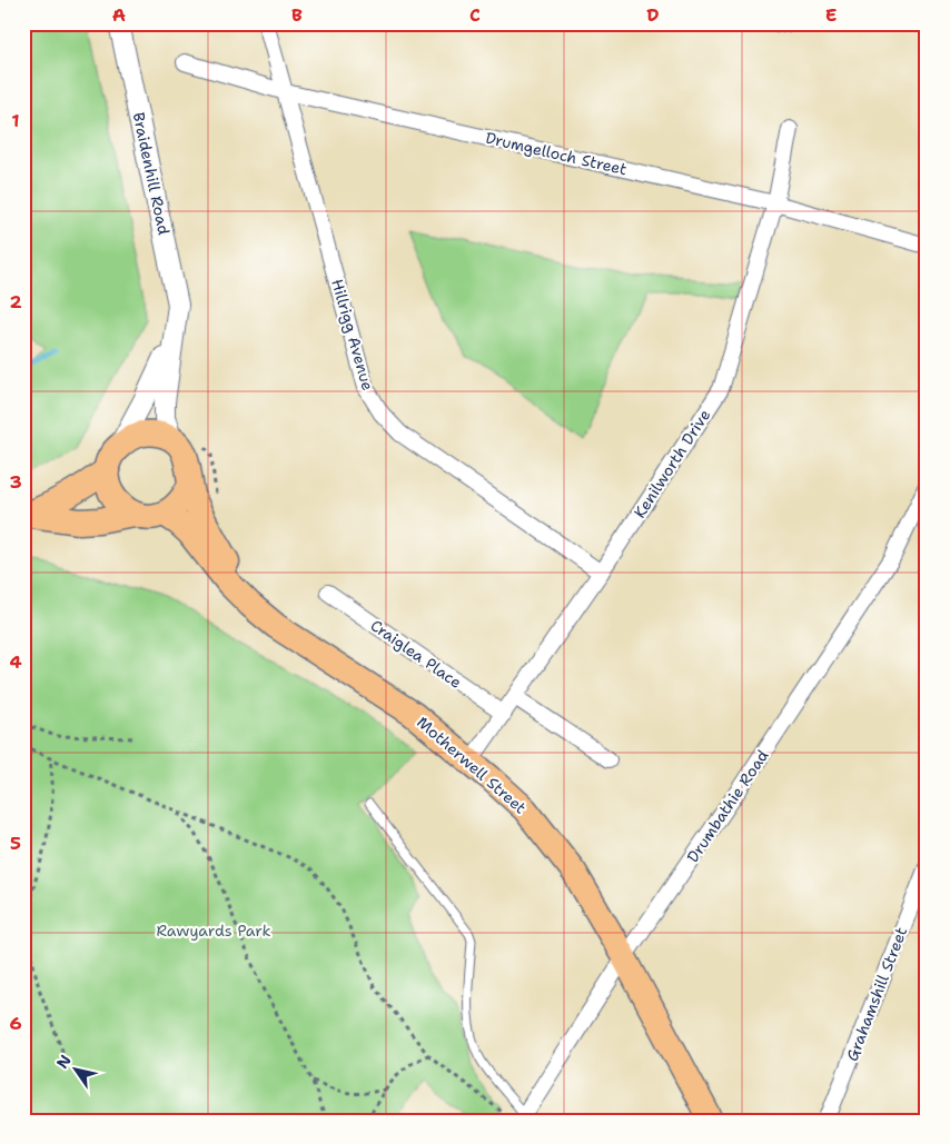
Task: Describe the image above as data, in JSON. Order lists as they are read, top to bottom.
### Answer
{
  "streets": {
    "main road": ["Motherwell Street"],
    "street": [
      "Drumgelloch Street",
      "Braidenhill Road",
      "Hillrigg Avenue",
      "Kenilworth Drive",
      "Craiglea Place",
      "Drumbathie Road",
      "Grahamshill Street"
    ]
  },
  "crossings": [
    ["Drumgelloch Street", "Hillrigg Avenue"],
    ["Drumgelloch Street", "Kenilworth Drive"],
    ["Braidenhill Road", "Motherwell Street"],
    ["Hillrigg Avenue", "Kenilworth Drive"],
    ["Kenilworth Drive", "Craiglea Place"],
    ["Kenilworth Drive", "Motherwell Street"],
    ["Motherwell Street", "Drumbathie Road"]
  ],
  "parks": ["Rawyards Park"],
  "north": "top left",
  "grid": {
    "columns": [
      "A",
      "B",
      "C",
      "D",
      "E"
    ],
    "rows": [
      "1",
      "2",
      "3",
      "4",
      "5",
      "6"
    ]
  }
}
